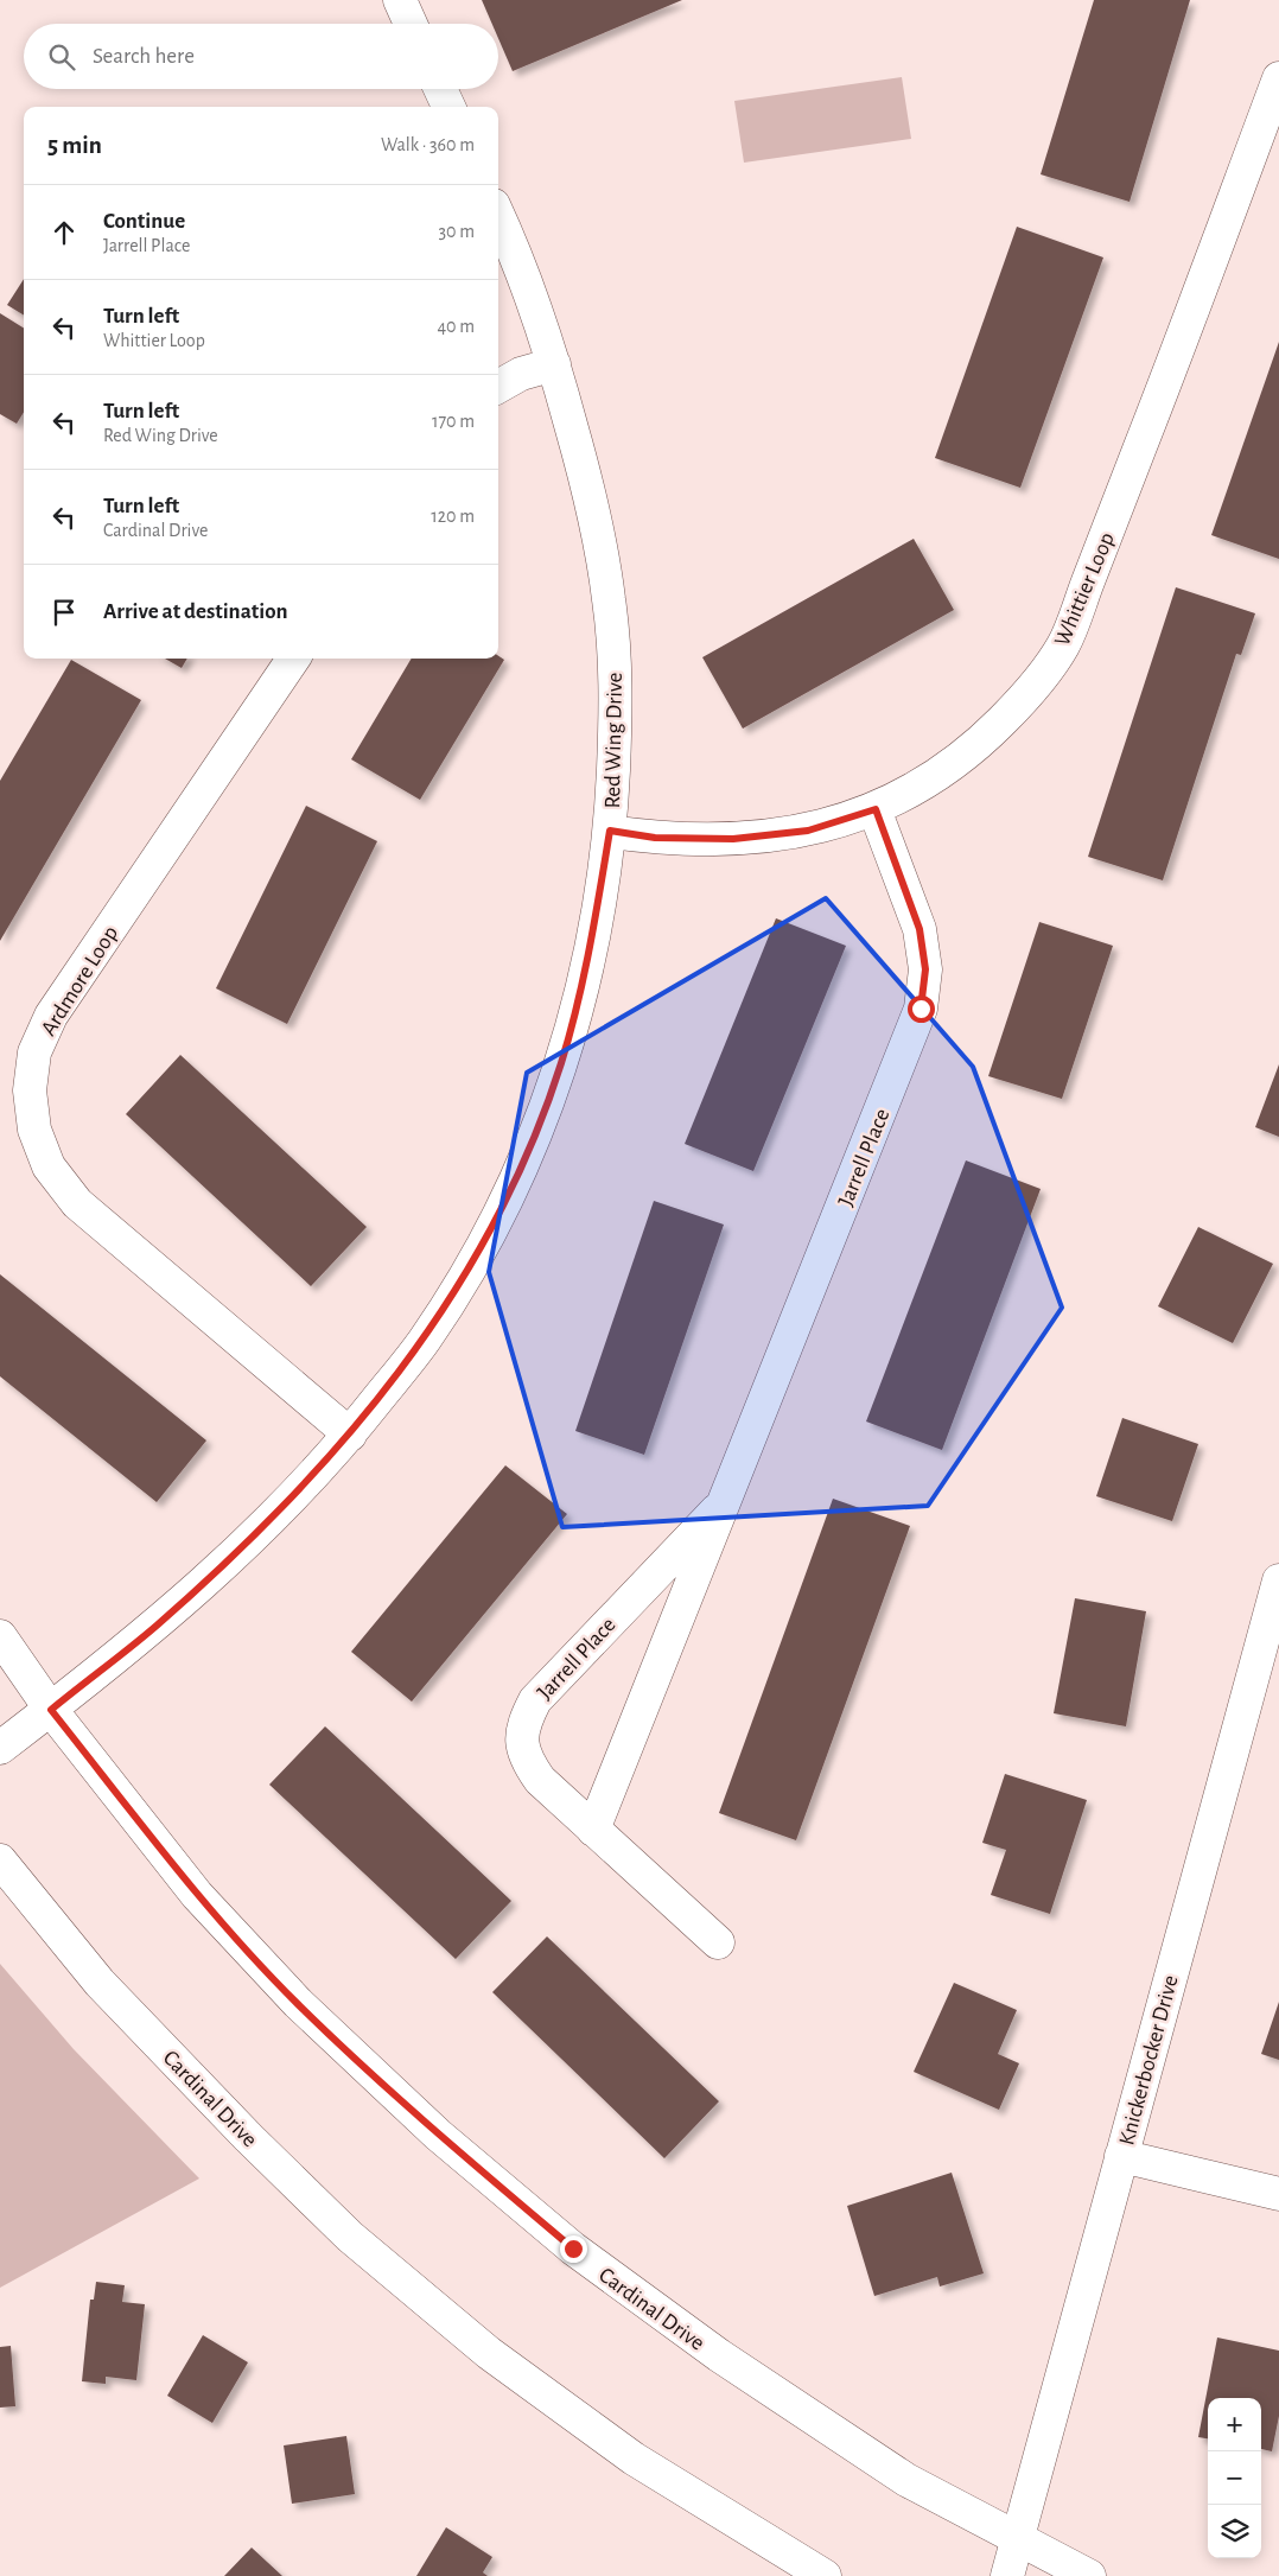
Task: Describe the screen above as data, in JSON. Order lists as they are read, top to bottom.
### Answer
{
  "streets": {
    "street": [
      "Whittier Loop",
      "Red Wing Drive",
      "Ardmore Loop",
      "Jarrell Place",
      "Knickerbocker Drive",
      "Cardinal Drive"
    ]
  },
  "crossings": [
    ["Whittier Loop", "Red Wing Drive"],
    ["Whittier Loop", "Jarrell Place"],
    ["Red Wing Drive", "Ardmore Loop"],
    ["Red Wing Drive", "Cardinal Drive"],
    ["Knickerbocker Drive", "Cardinal Drive"]
  ],
  "page": {
    "search": "Search here",
    "heading": ["5 min", "Walk · 360 m"],
    "list": [
      ["Continue", "Jarrell Place", "30 m"],
      ["Turn left", "Whittier Loop", "40 m"],
      ["Turn left", "Red Wing Drive", "170 m"],
      ["Turn left", "Cardinal Drive", "120 m"],
      "Arrive at destination"
    ],
    "map_buttons": ["+", "−"]
  }
}
